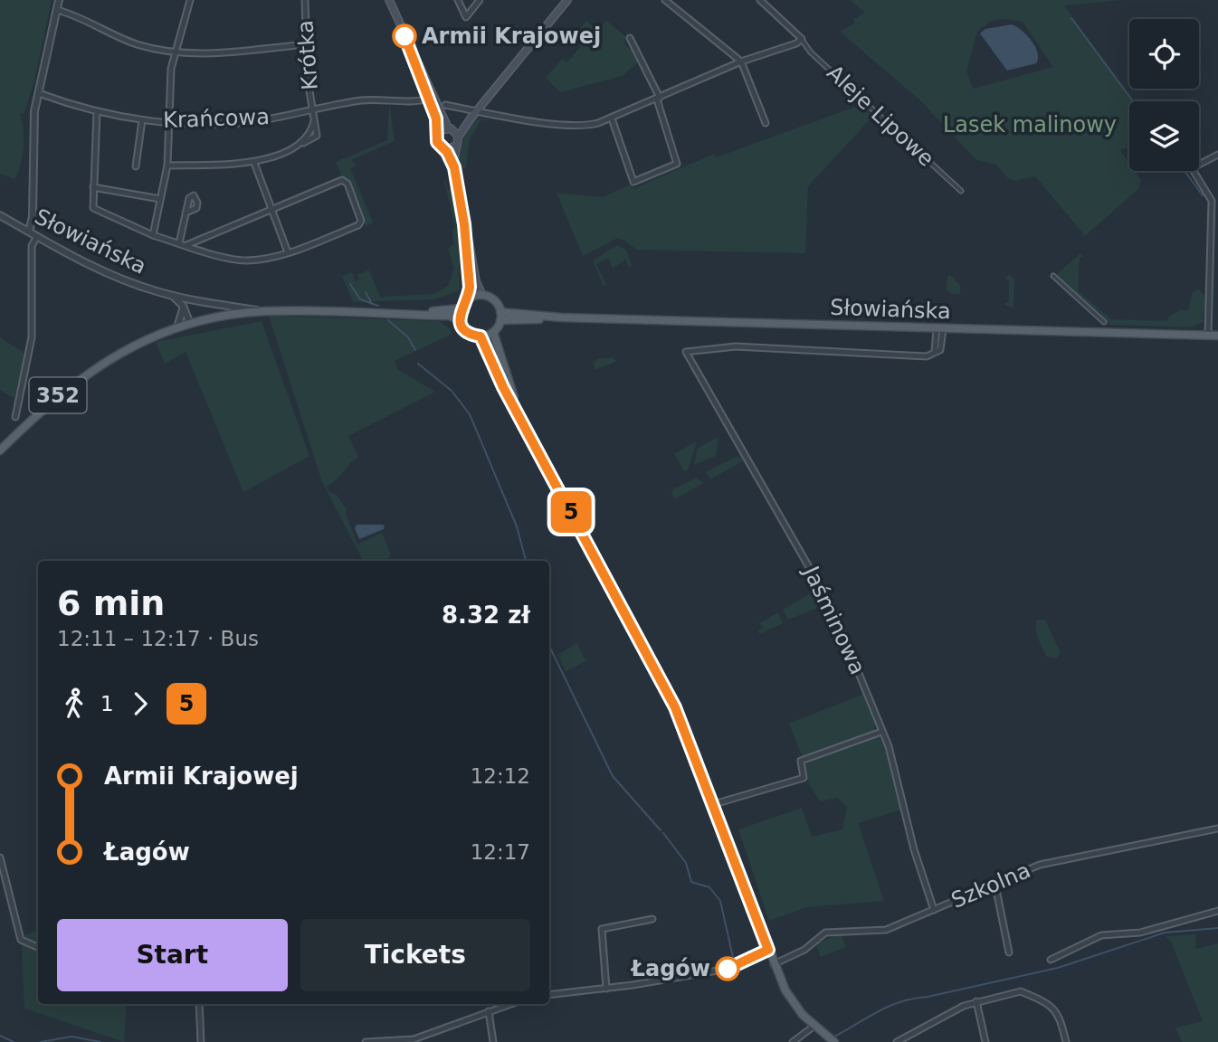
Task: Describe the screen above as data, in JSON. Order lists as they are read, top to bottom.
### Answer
{
  "streets": {
    "main road": ["Słowiańska", "352"],
    "street": [
      "Krótka",
      "Aleje Lipowe",
      "Krańcowa",
      "Jaśminowa",
      "Szkolna"
    ]
  },
  "crossings": [
    ["Krótka", "Krańcowa"],
    ["Słowiańska", "352"],
    ["Słowiańska", "Jaśminowa"],
    ["Jaśminowa", "Szkolna"]
  ],
  "parks": ["Lasek malinowy"],
  "places": ["Armii Krajowej", "Łagów"],
  "lines": ["bus line 5"],
  "page": {
    "on_map": "5",
    "heading": ["6 min", "12:11 – 12:17 · Bus", "8.32 zł"],
    "legs": ["1", "5"],
    "list": [
      {
        "name": "Armii Krajowej",
        "value": "12:12"
      },
      {
        "name": "Łagów",
        "value": "12:17"
      }
    ],
    "buttons": ["Start", "Tickets"]
  }
}
